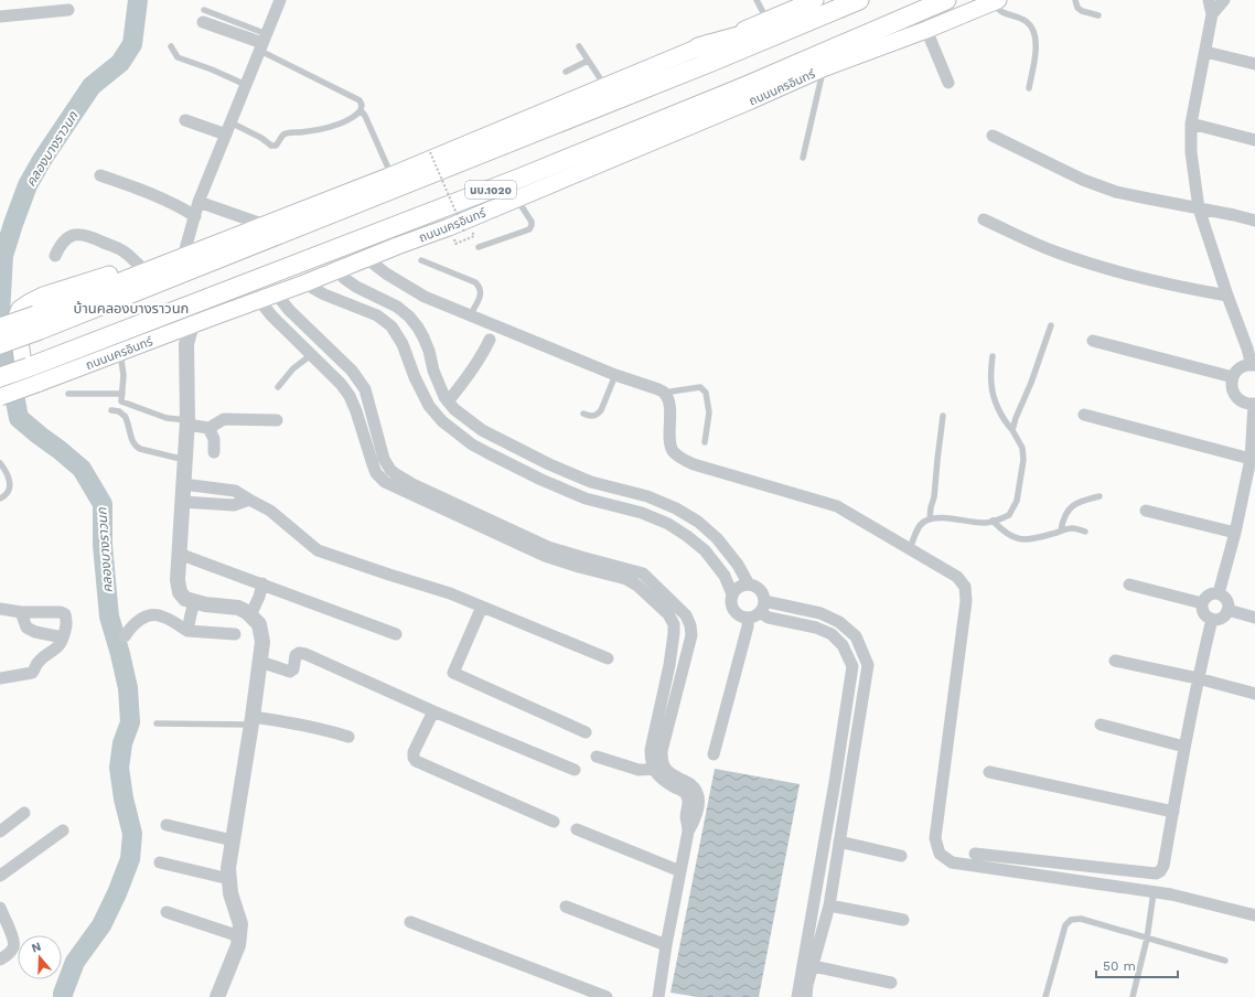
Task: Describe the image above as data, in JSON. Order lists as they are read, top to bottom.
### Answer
{
  "streets": {
    "main road": ["ถนนนครอินทร์", "นบ.1020"]
  },
  "districts": ["บ้านคลองบางราวนก"],
  "water": ["คลองบางราวนก"],
  "scale_bar": "50 m",
  "north": "top"
}
